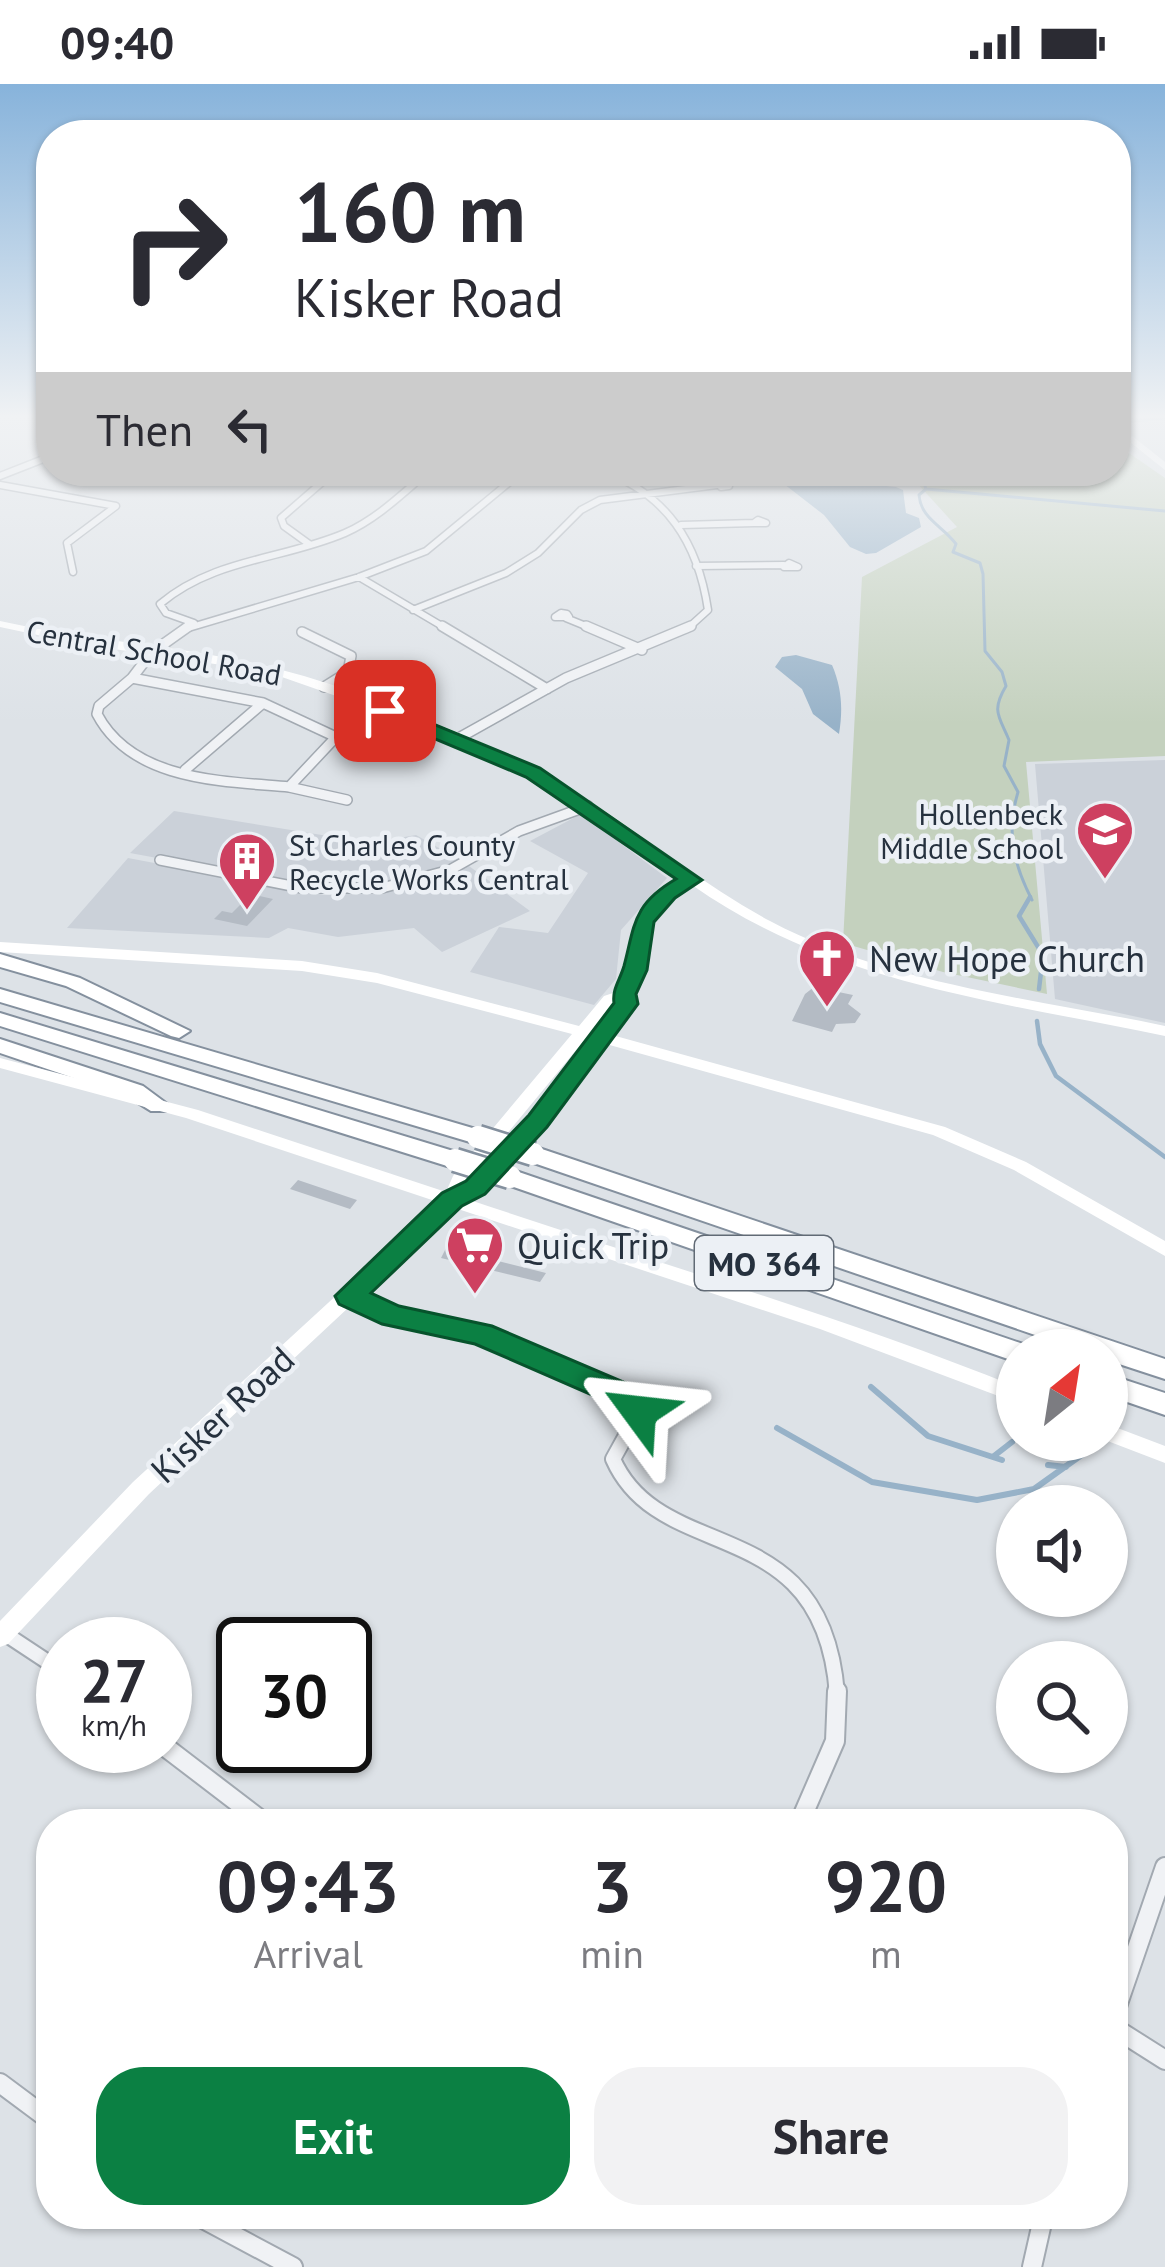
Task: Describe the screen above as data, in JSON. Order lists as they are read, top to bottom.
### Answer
{
  "streets": {
    "highway": ["MO 364"],
    "main road": ["Central School Road", "Kisker Road"]
  },
  "crossings": [
    ["Central School Road", "Kisker Road"]
  ],
  "places": {
    "school or university": ["Hollenbeck Middle School"],
    "building": ["St Charles County Recycle Works Central"],
    "church": ["New Hope Church"],
    "supermarket": ["Quick Trip"]
  },
  "north": "top right",
  "page": {
    "status": "09:40",
    "turn": ["160 m", "Kisker Road"],
    "then": "Then",
    "speed": "27 km/h",
    "limit": "30",
    "eta": [
      "09:43",
      "Arrival",
      "3",
      "min",
      "920",
      "m"
    ],
    "buttons": ["Exit", "Share"]
  }
}
